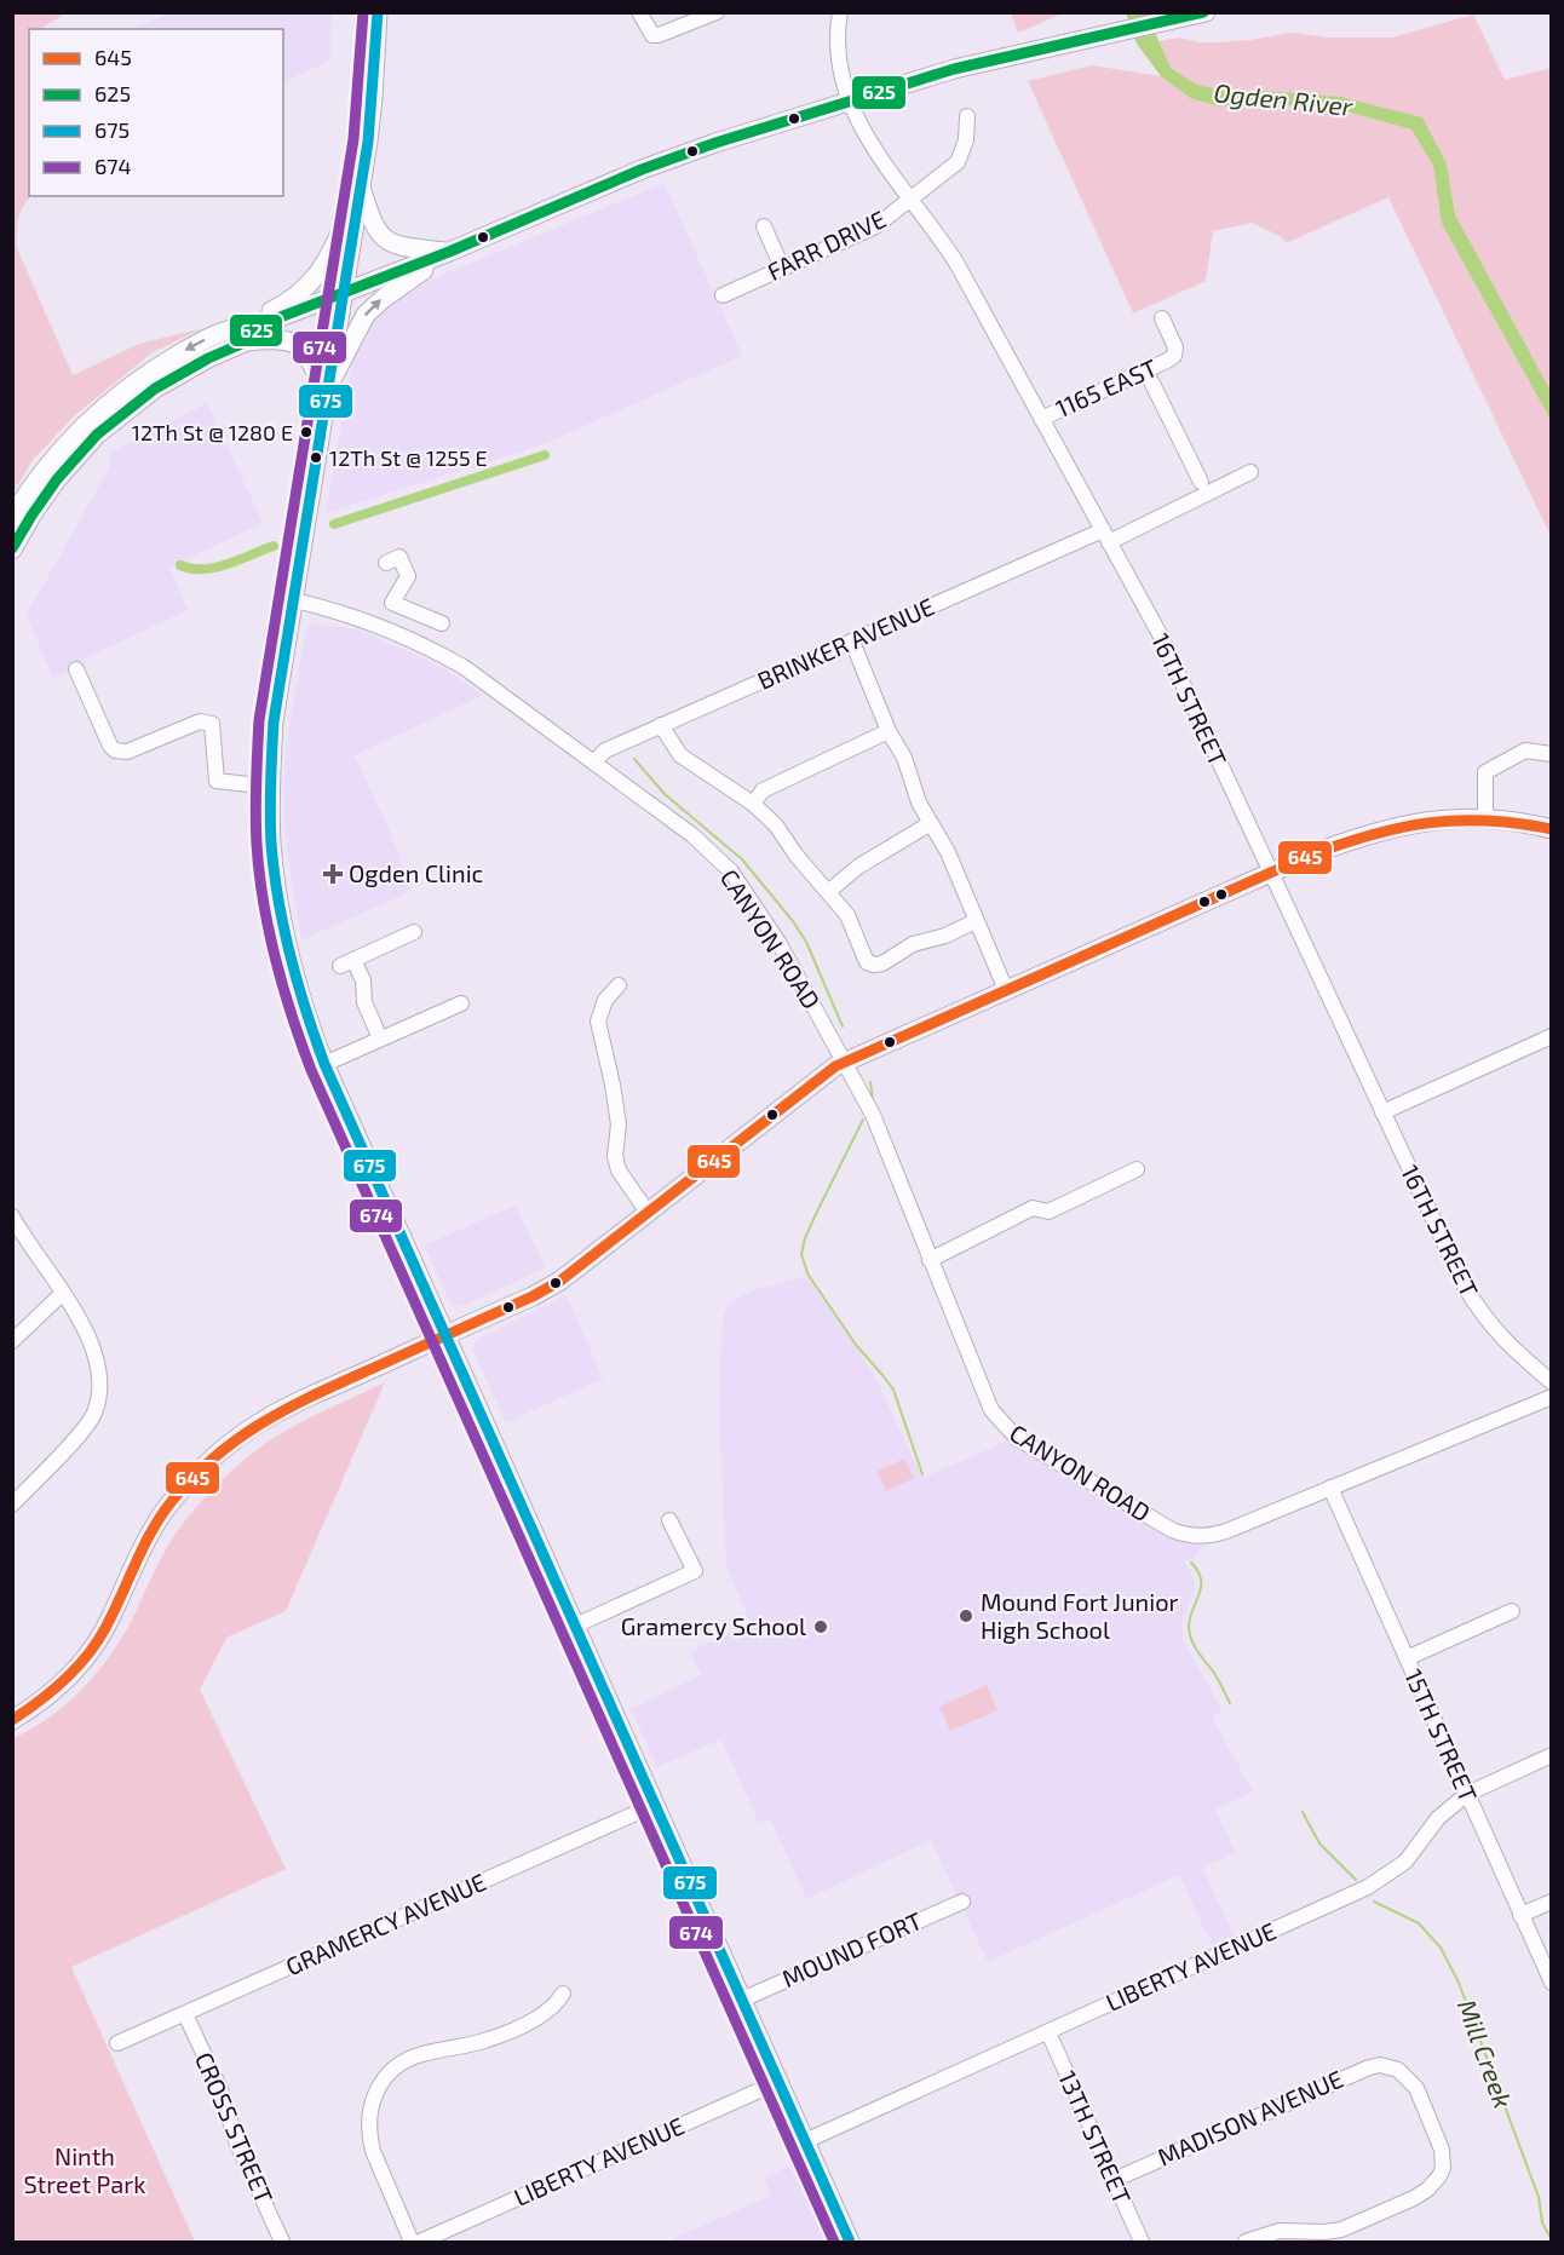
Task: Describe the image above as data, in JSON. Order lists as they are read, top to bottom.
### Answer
{
  "streets": {
    "street": [
      "FARR DRIVE",
      "1165 EAST",
      "BRINKER AVENUE",
      "16TH STREET",
      "CANYON ROAD",
      "15TH STREET",
      "GRAMERCY AVENUE",
      "MOUND FORT",
      "LIBERTY AVENUE",
      "MADISON AVENUE",
      "CROSS STREET",
      "13TH STREET"
    ]
  },
  "crossings": [
    ["FARR DRIVE", "16TH STREET"],
    ["1165 EAST", "16TH STREET"],
    ["BRINKER AVENUE", "16TH STREET"],
    ["BRINKER AVENUE", "CANYON ROAD"],
    ["CANYON ROAD", "15TH STREET"],
    ["15TH STREET", "LIBERTY AVENUE"],
    ["GRAMERCY AVENUE", "CROSS STREET"],
    ["LIBERTY AVENUE", "13TH STREET"],
    ["MADISON AVENUE", "13TH STREET"]
  ],
  "water": ["Ogden River", "Mill Creek"],
  "parks": ["Ninth Street Park"],
  "places": {
    "other": [
      "12Th St @ 1280 E",
      "12Th St @ 1255 E",
      "Mound Fort Junior High School",
      "Gramercy School"
    ],
    "health": ["Ogden Clinic"]
  },
  "lines": [
    "transit line 625",
    "transit line 675",
    "transit line 674",
    "transit line 645"
  ],
  "legend": [
    "645",
    "625",
    "675",
    "674"
  ]
}
